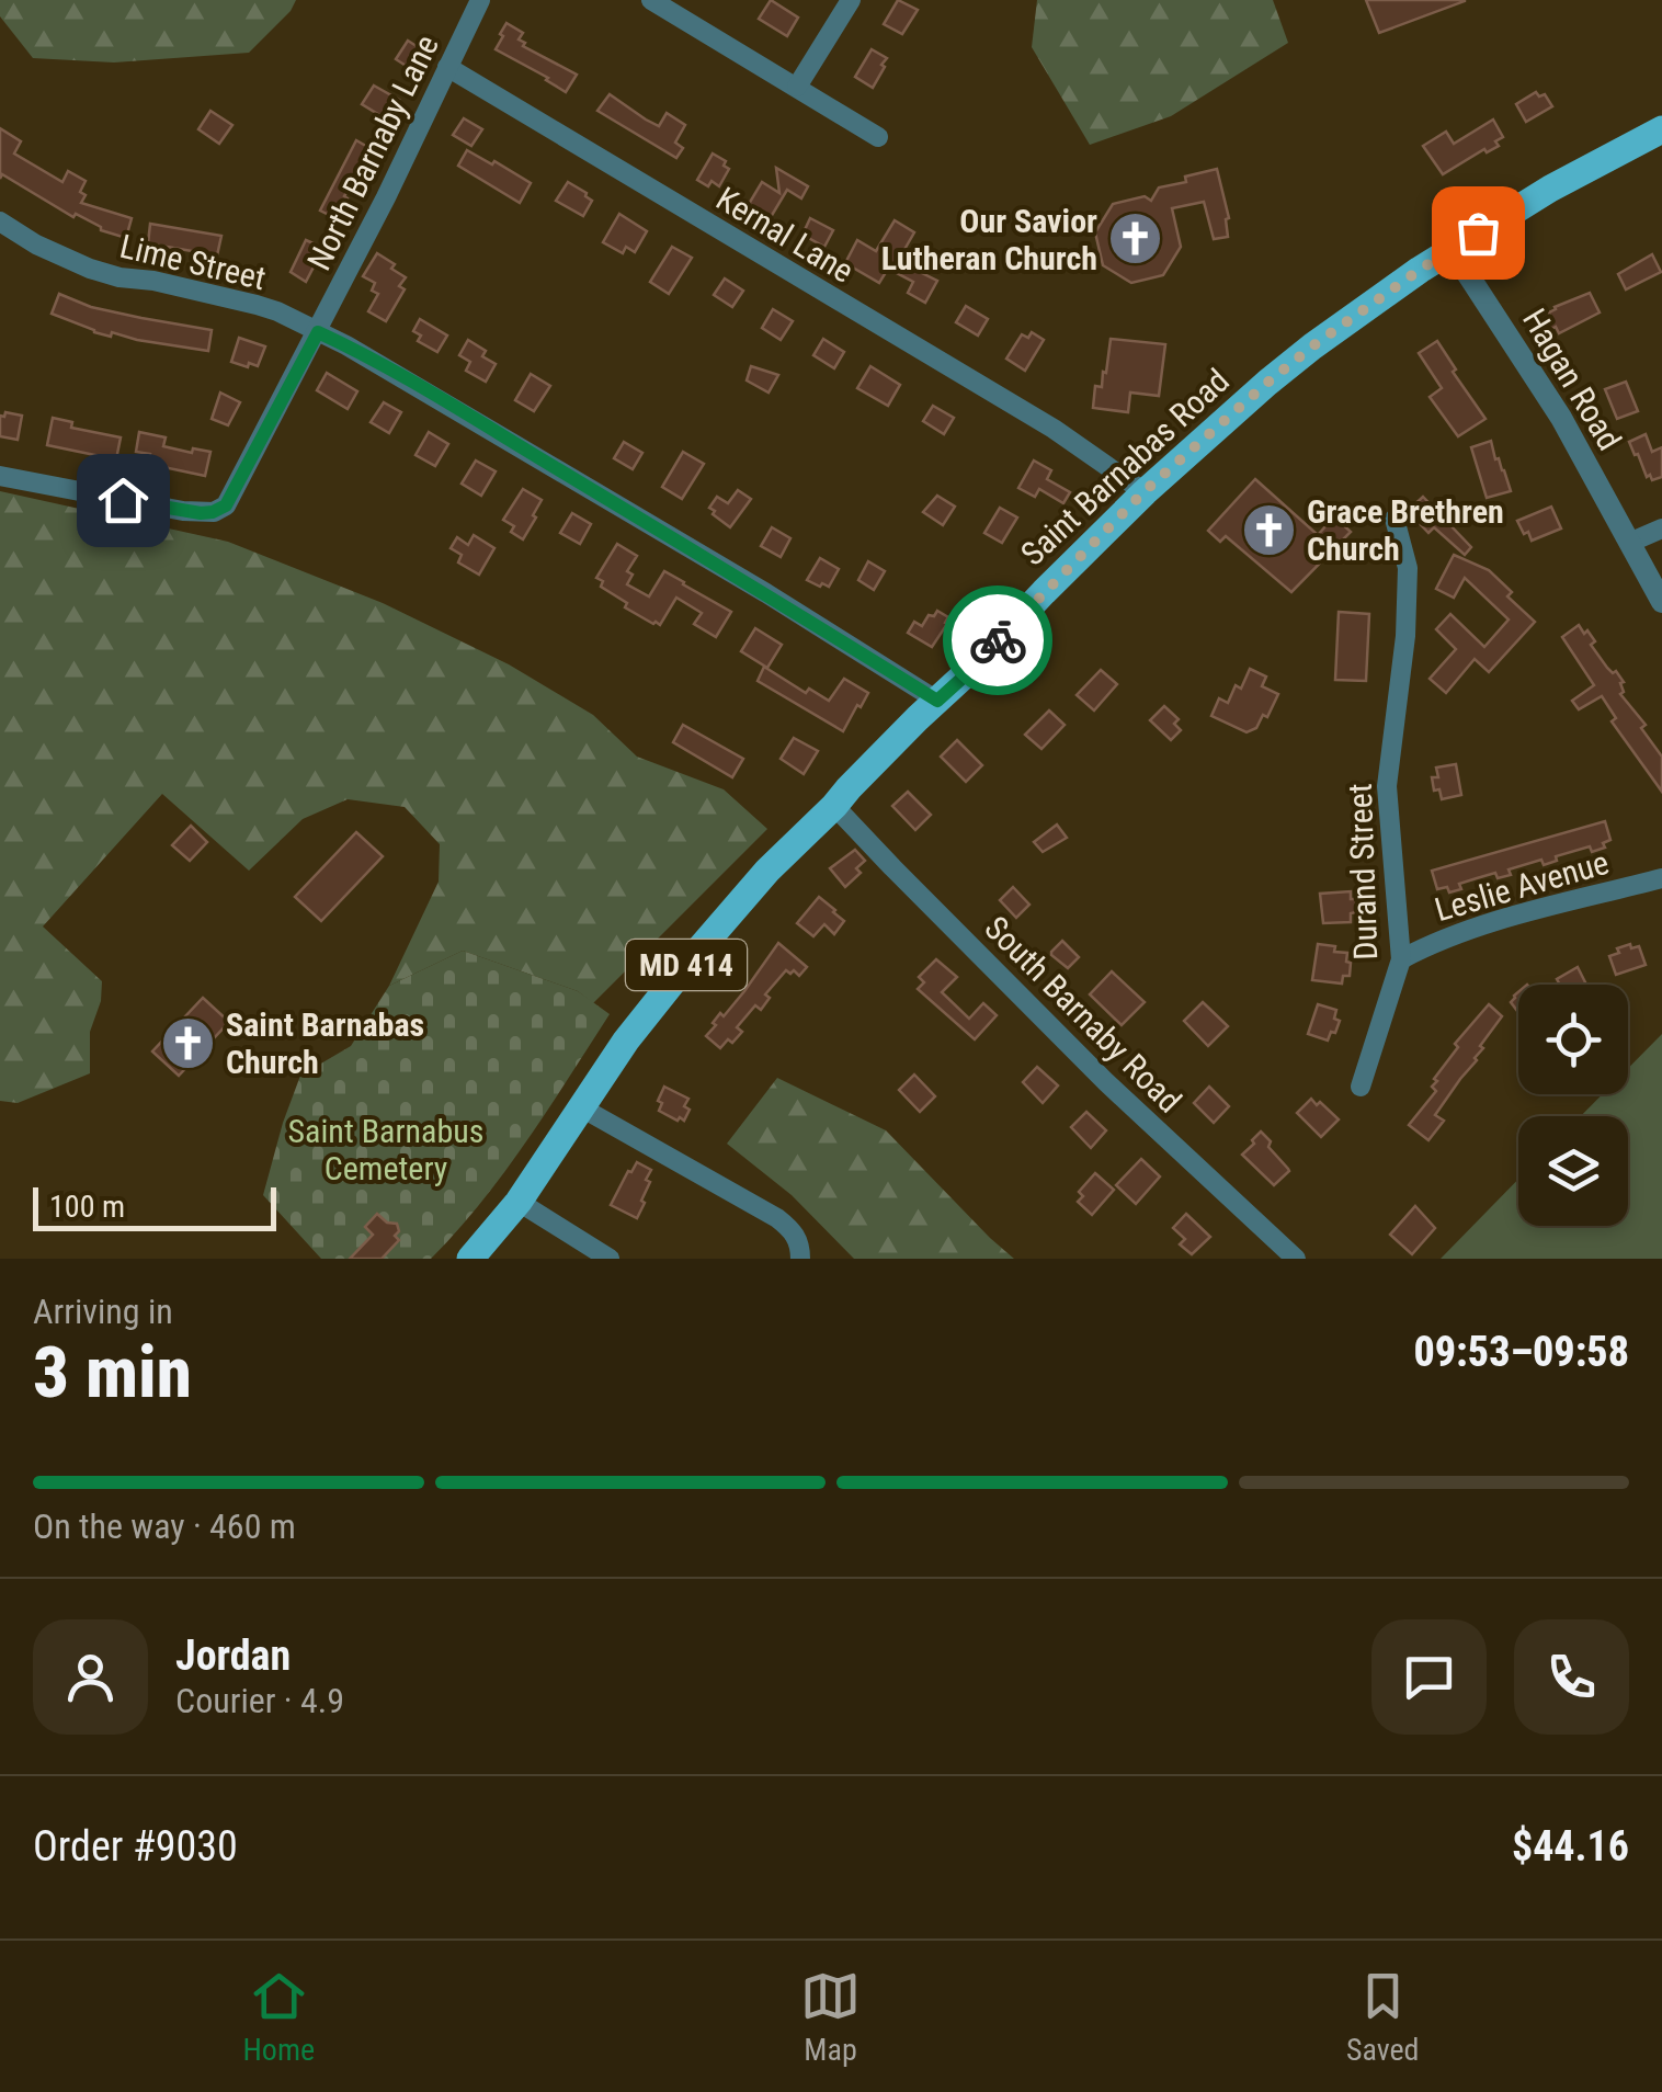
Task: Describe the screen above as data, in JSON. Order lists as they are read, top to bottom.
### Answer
{
  "streets": {
    "main road": ["Saint Barnabas Road", "MD 414"],
    "street": [
      "North Barnaby Lane",
      "Kernal Lane",
      "Lime Street",
      "Hagan Road",
      "Durand Street",
      "Leslie Avenue",
      "South Barnaby Road"
    ]
  },
  "crossings": [
    ["North Barnaby Lane", "Kernal Lane"],
    ["North Barnaby Lane", "Lime Street"],
    ["Kernal Lane", "Saint Barnabas Road"],
    ["Lime Street", "Saint Barnabas Road"],
    ["Hagan Road", "Saint Barnabas Road"],
    ["Saint Barnabas Road", "South Barnaby Road"],
    ["Durand Street", "Leslie Avenue"]
  ],
  "parks": ["Saint Barnabus Cemetery"],
  "places": {
    "church": ["Our Savior Lutheran Church", "Grace Brethren Church", "Saint Barnabas Church"]
  },
  "scale_bar": "100 m",
  "page": {
    "scale": "100 m",
    "heading": ["3 min", "Arriving in", "09:53–09:58"],
    "panel": [
      "Jordan",
      "Courier · 4.9",
      "Order #9030",
      "$44.16"
    ],
    "bar": "On the way · 460 m",
    "tabs": ["Home", "Map", "Saved"]
  }
}
